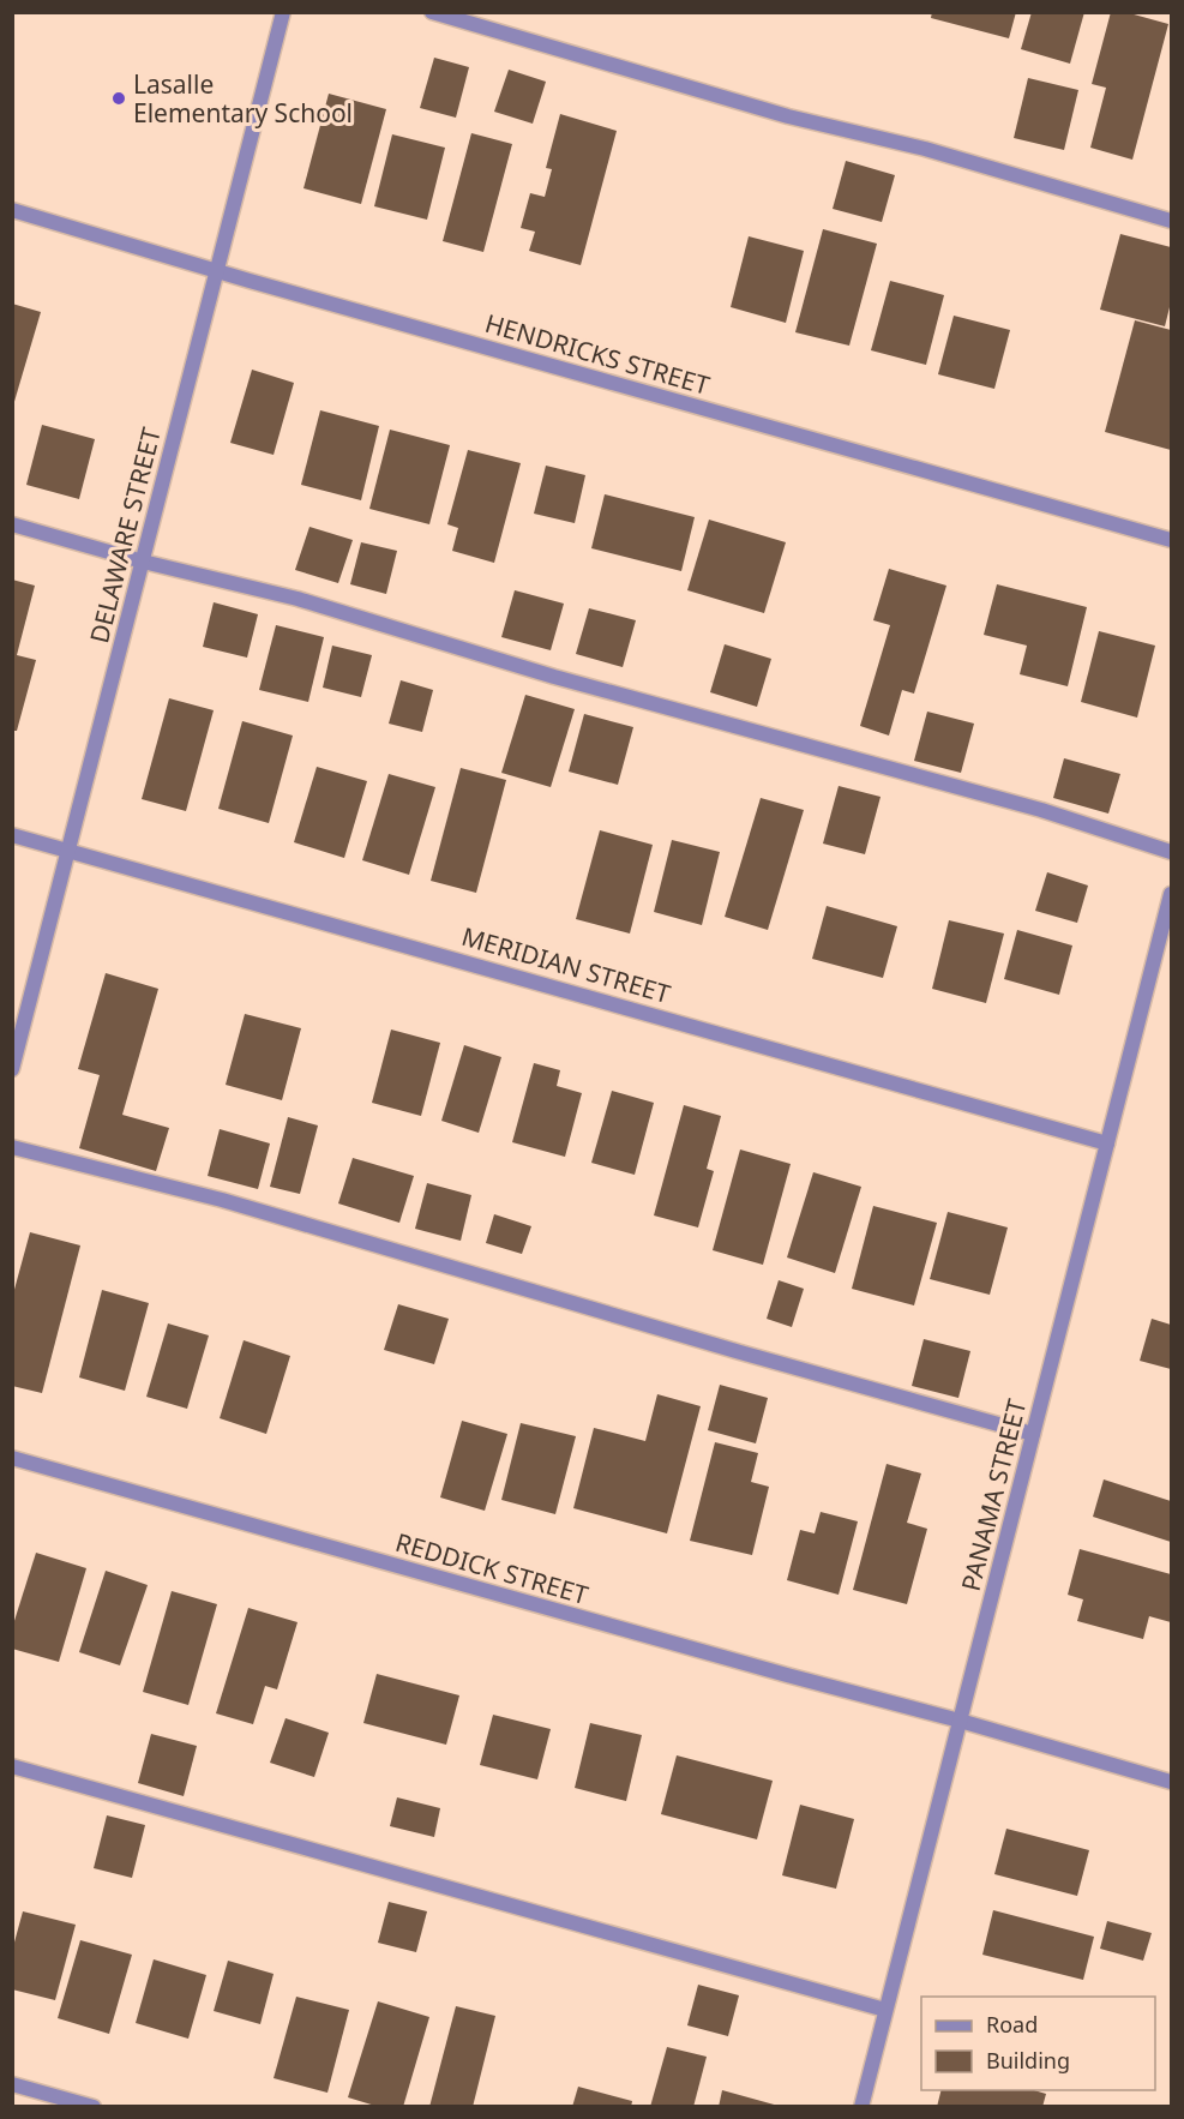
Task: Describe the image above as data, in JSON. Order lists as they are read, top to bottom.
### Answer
{
  "streets": {
    "street": [
      "HENDRICKS STREET",
      "DELAWARE STREET",
      "MERIDIAN STREET",
      "PANAMA STREET",
      "REDDICK STREET"
    ]
  },
  "crossings": [
    ["HENDRICKS STREET", "DELAWARE STREET"],
    ["DELAWARE STREET", "MERIDIAN STREET"],
    ["MERIDIAN STREET", "PANAMA STREET"],
    ["PANAMA STREET", "REDDICK STREET"]
  ],
  "places": ["Lasalle Elementary School"],
  "legend": ["Road", "Building"]
}
